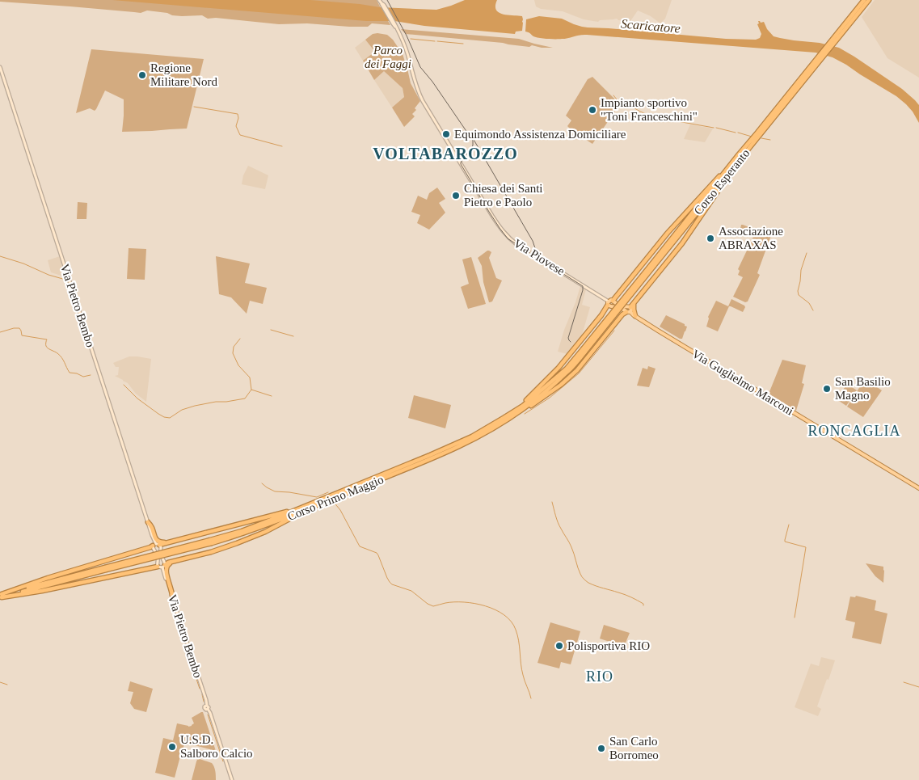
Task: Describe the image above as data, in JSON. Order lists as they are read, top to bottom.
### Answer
{
  "streets": {
    "highway": ["Corso Esperanto", "Corso Primo Maggio"],
    "main road": ["Via Piovese", "Via Pietro Bembo", "Via Guglielmo Marconi"]
  },
  "crossings": [
    ["Corso Esperanto", "Corso Primo Maggio"],
    ["Via Piovese", "Via Guglielmo Marconi"]
  ],
  "districts": ["VOLTABAROZZO", "RONCAGLIA", "RIO"],
  "water": ["Scaricatore"],
  "parks": ["Parco dei Faggi"],
  "places": [
    "Regione Militare Nord",
    "Impianto sportivo \"Toni Franceschini\"",
    "Equimondo Assistenza Domiciliare",
    "Chiesa dei Santi Pietro e Paolo",
    "Associazione ABRAXAS",
    "San Basilio Magno",
    "Polisportiva RIO",
    "U.S.D. Salboro Calcio",
    "San Carlo Borromeo"
  ]
}
